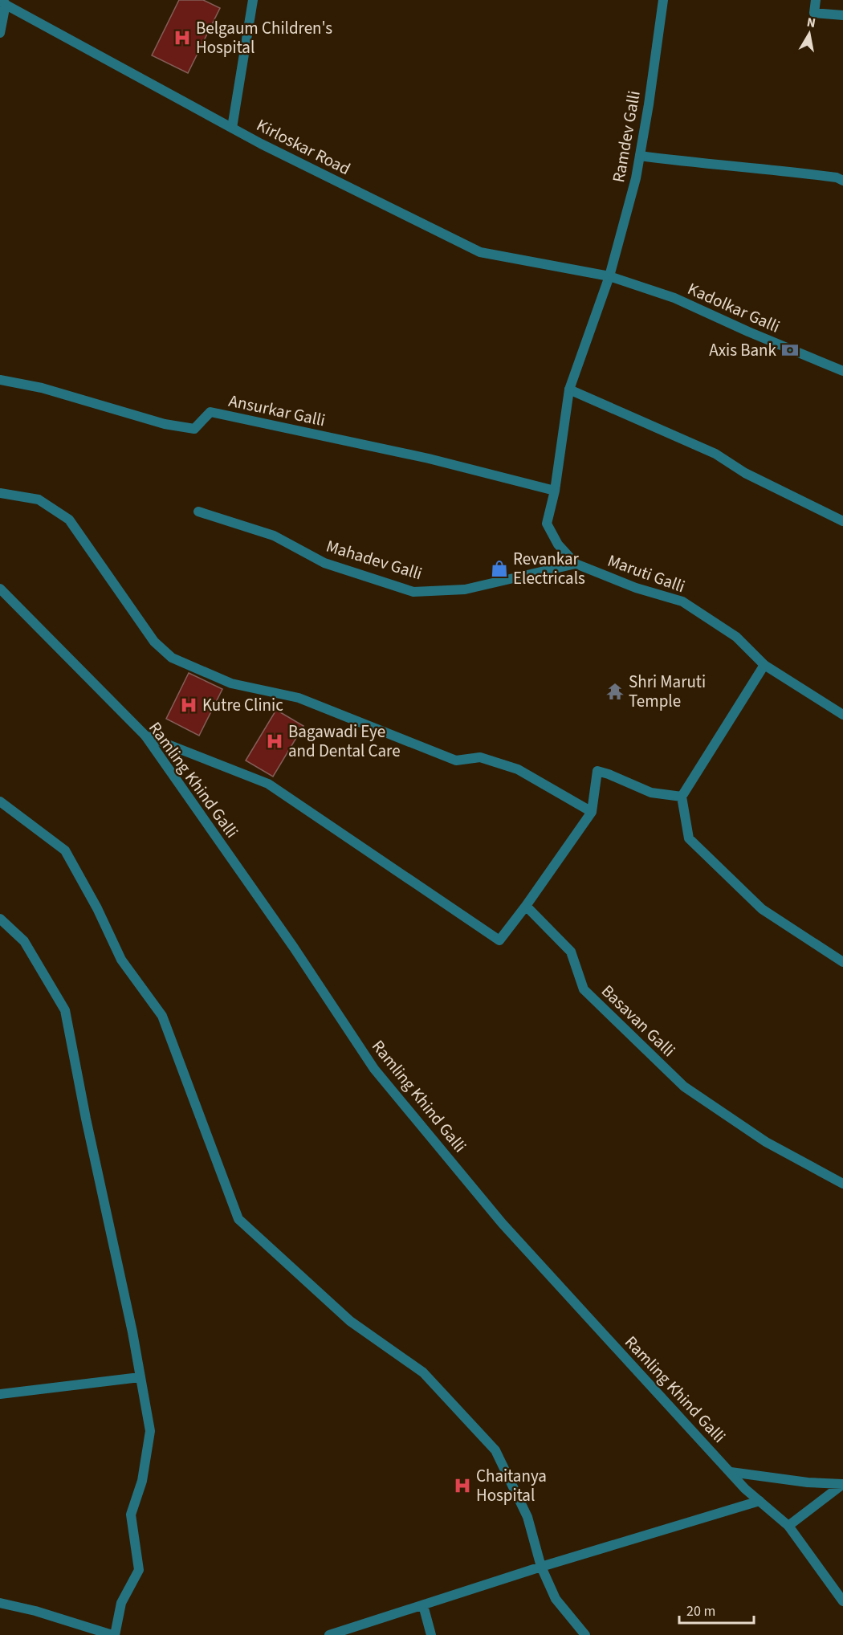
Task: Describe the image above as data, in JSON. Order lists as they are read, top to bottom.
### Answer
{
  "streets": {
    "street": [
      "Ramdev Galli",
      "Kirloskar Road",
      "Kadolkar Galli",
      "Ansurkar Galli",
      "Mahadev Galli",
      "Maruti Galli",
      "Ramling Khind Galli",
      "Basavan Galli"
    ]
  },
  "crossings": [
    ["Ramdev Galli", "Kirloskar Road"],
    ["Ramdev Galli", "Kadolkar Galli"],
    ["Ramdev Galli", "Maruti Galli"],
    ["Kirloskar Road", "Kadolkar Galli"],
    ["Ansurkar Galli", "Maruti Galli"],
    ["Mahadev Galli", "Maruti Galli"]
  ],
  "places": {
    "hospital": [
      "Belgaum Children's Hospital",
      "Kutre Clinic",
      "Bagawadi Eye and Dental Care",
      "Chaitanya Hospital"
    ],
    "bank": ["Axis Bank"],
    "shop": ["Revankar Electricals"],
    "temple": ["Shri Maruti Temple"]
  },
  "scale_bar": "20 m",
  "north": "top"
}
